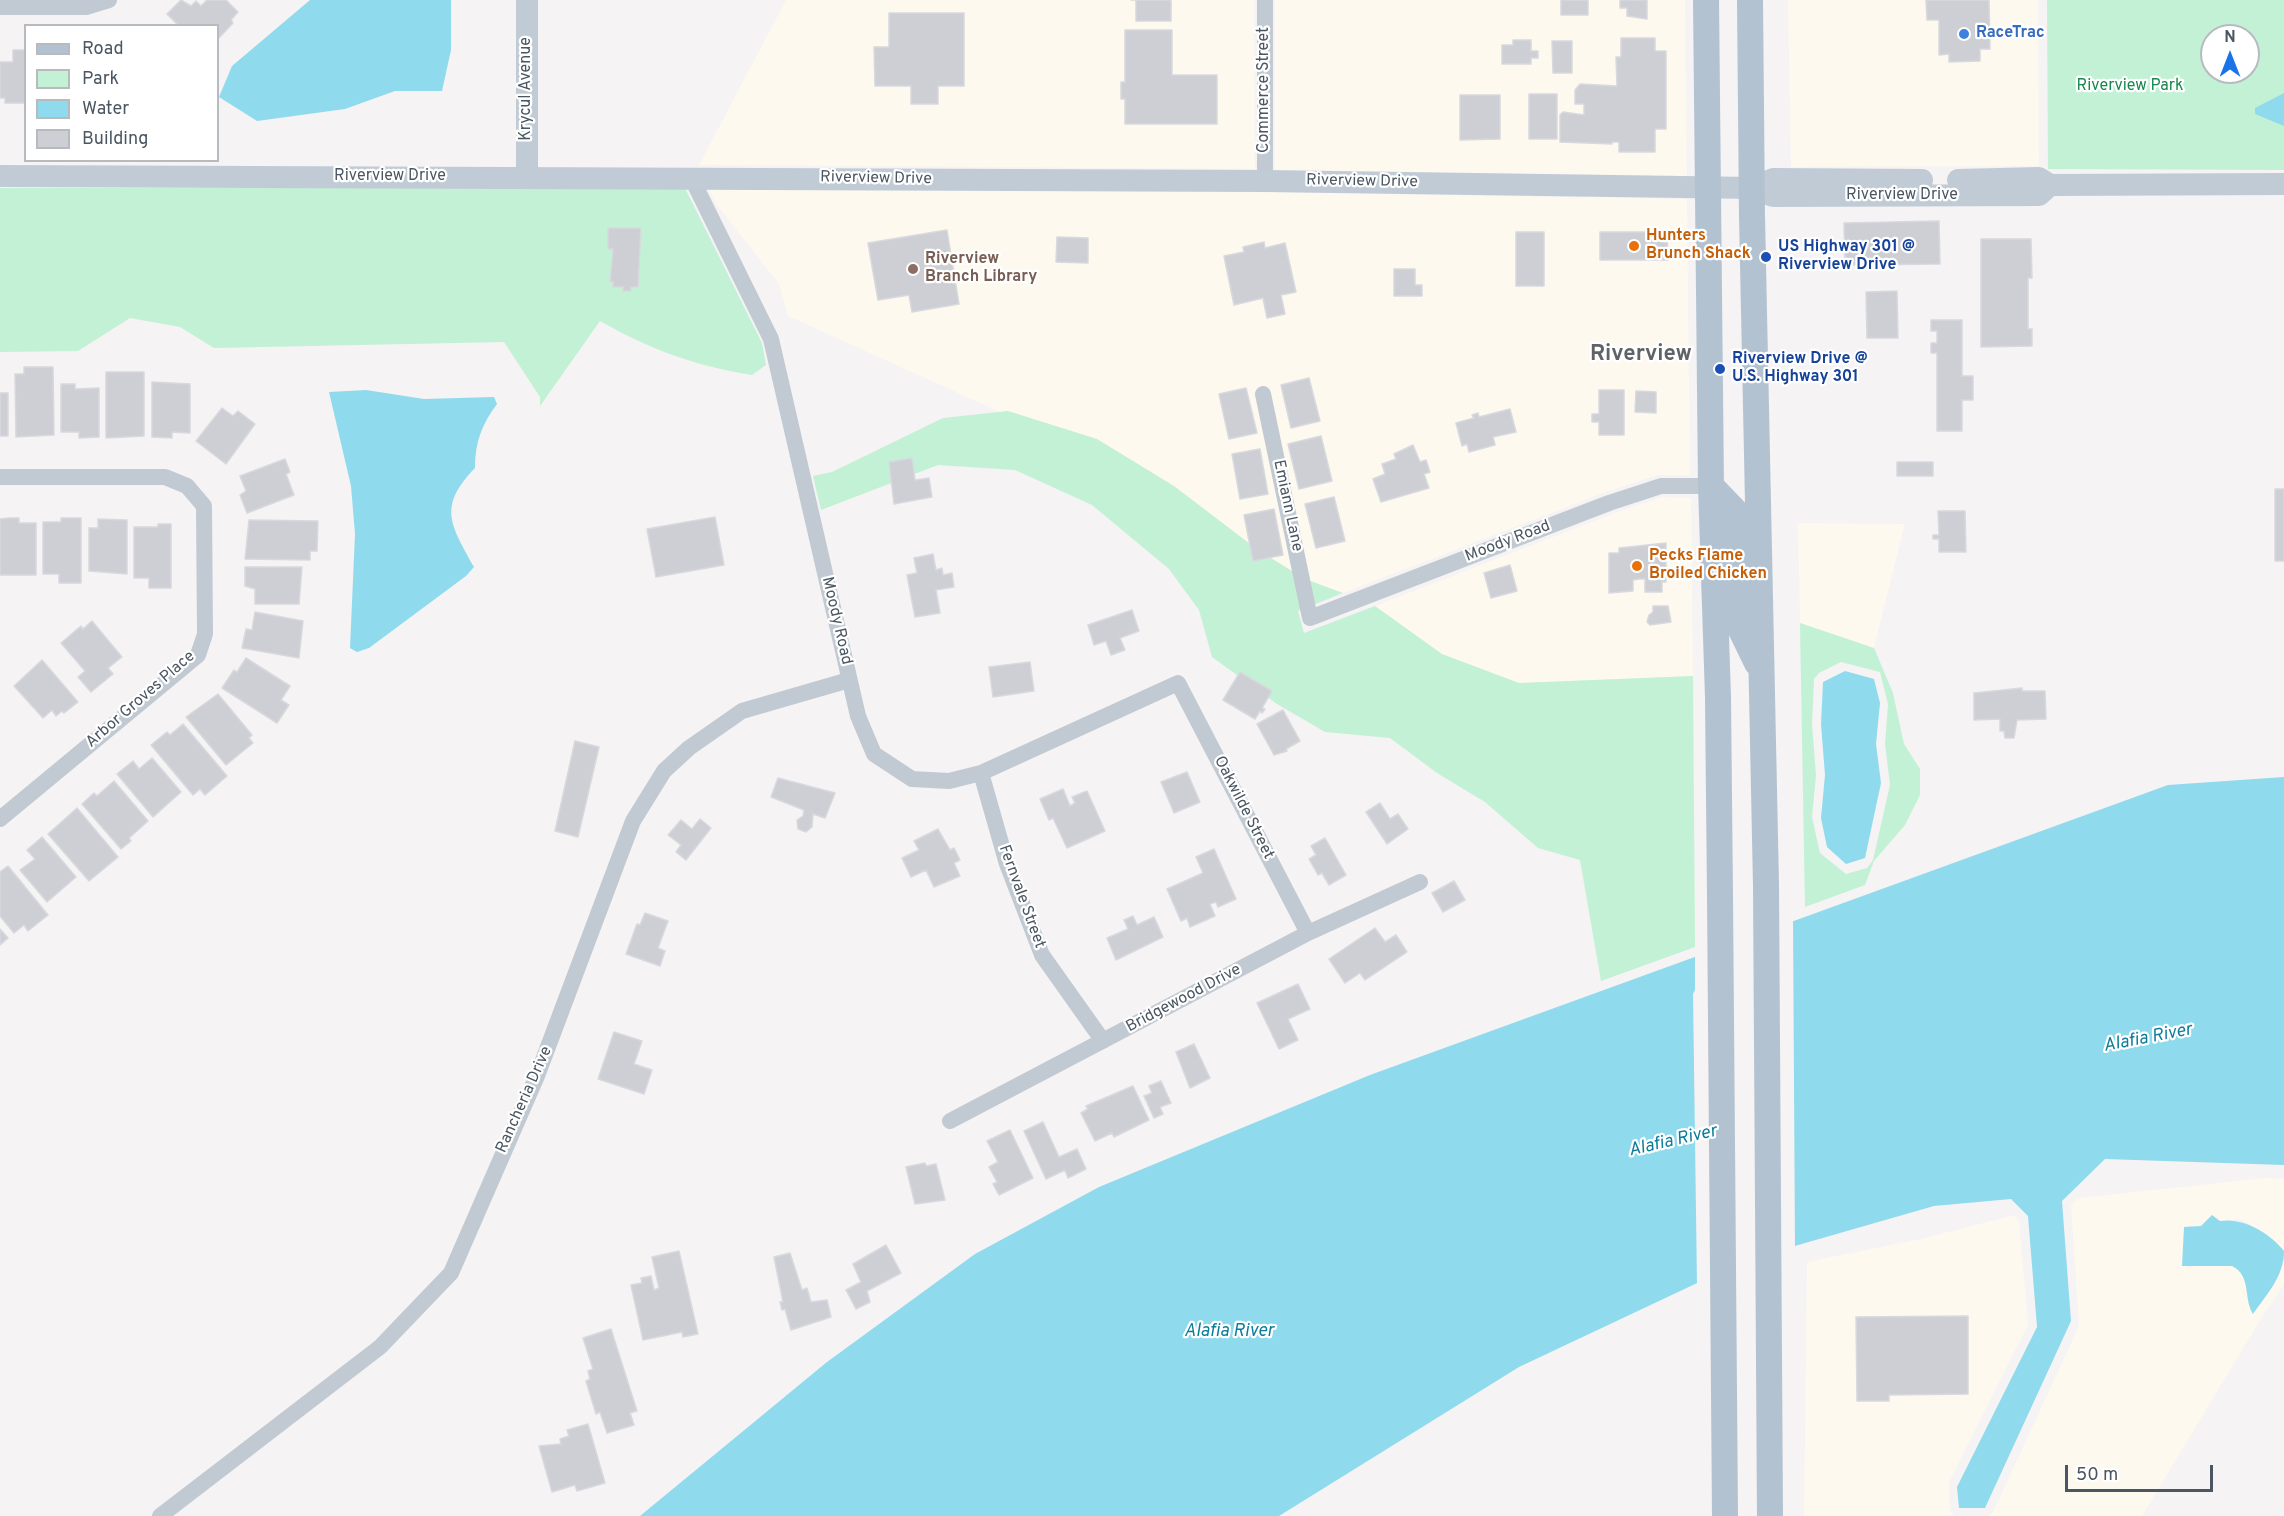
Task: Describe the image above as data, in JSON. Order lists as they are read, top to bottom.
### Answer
{
  "streets": {
    "street": [
      "Krycul Avenue",
      "Commerce Street",
      "Riverview Drive",
      "Emiann Lane",
      "Moody Road",
      "Arbor Groves Place",
      "Oakwilde Street",
      "Fernvale Street",
      "Bridgewood Drive",
      "Rancheria Drive"
    ]
  },
  "crossings": [
    ["Krycul Avenue", "Riverview Drive"],
    ["Commerce Street", "Riverview Drive"],
    ["Riverview Drive", "Moody Road"],
    ["Emiann Lane", "Moody Road"],
    ["Moody Road", "Oakwilde Street"],
    ["Moody Road", "Fernvale Street"],
    ["Moody Road", "Rancheria Drive"],
    ["Oakwilde Street", "Bridgewood Drive"],
    ["Fernvale Street", "Bridgewood Drive"]
  ],
  "districts": ["Riverview"],
  "water": ["Alafia River"],
  "parks": ["Riverview Park"],
  "places": [
    "RaceTrac",
    "Hunters Brunch Shack",
    "US Highway 301 @ Riverview Drive",
    "Riverview Branch Library",
    "Riverview Drive @ U.S. Highway 301",
    "Pecks Flame Broiled Chicken"
  ],
  "legend": [
    "Road",
    "Park",
    "Water",
    "Building"
  ],
  "scale_bar": "50 m",
  "north": "top"
}
